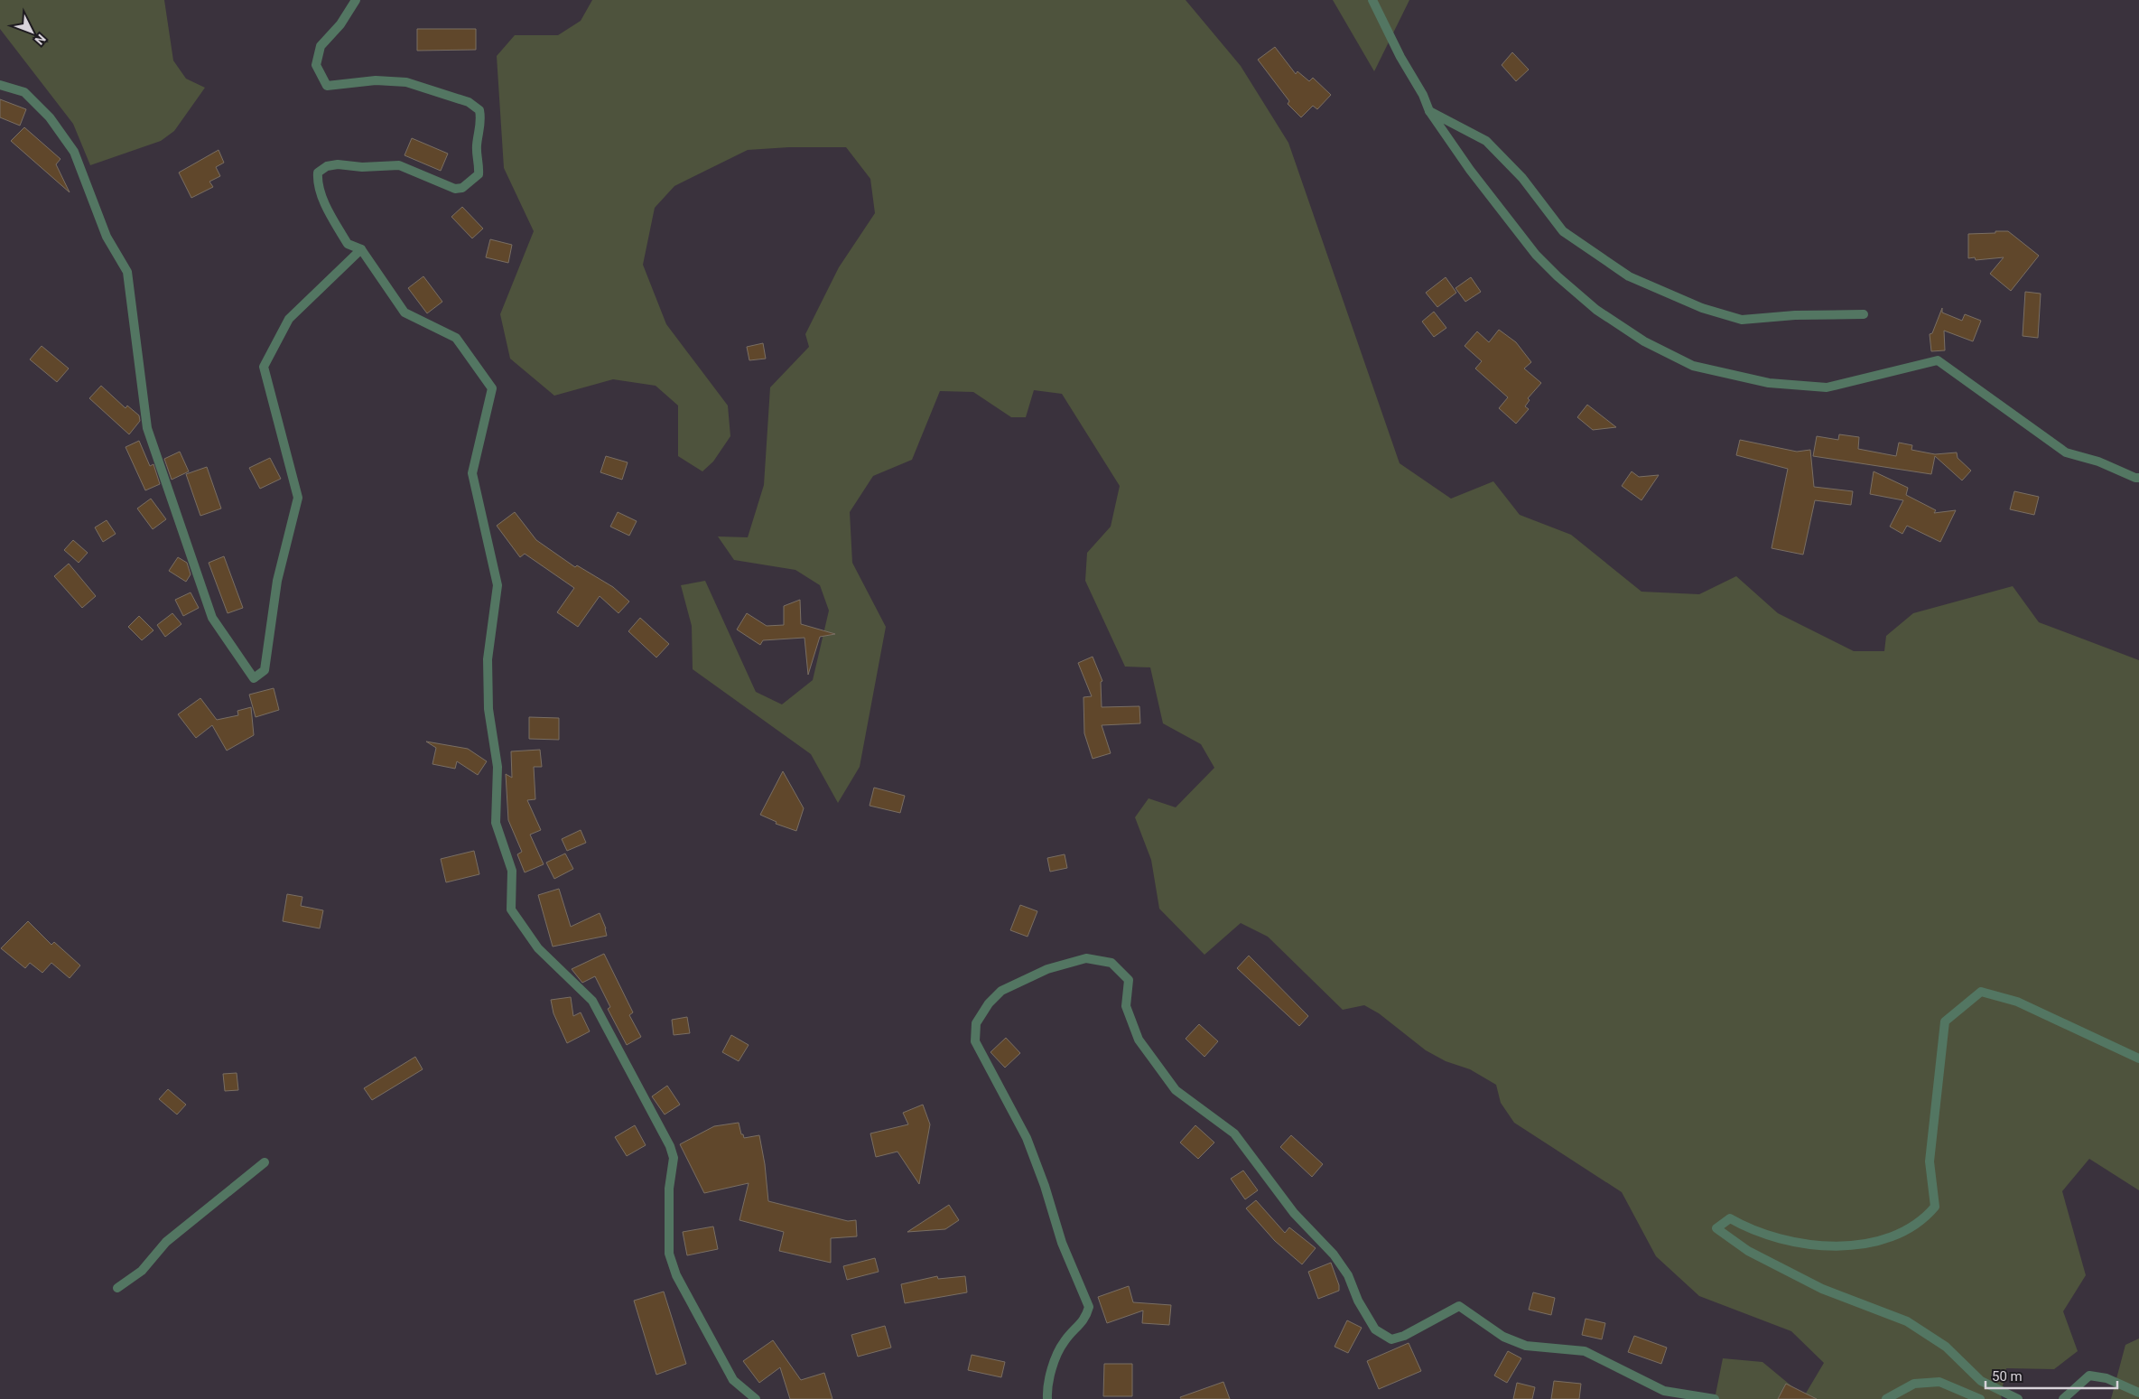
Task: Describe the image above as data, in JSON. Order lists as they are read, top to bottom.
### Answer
{
  "scale_bar": "50 m",
  "north": "bottom right"
}
